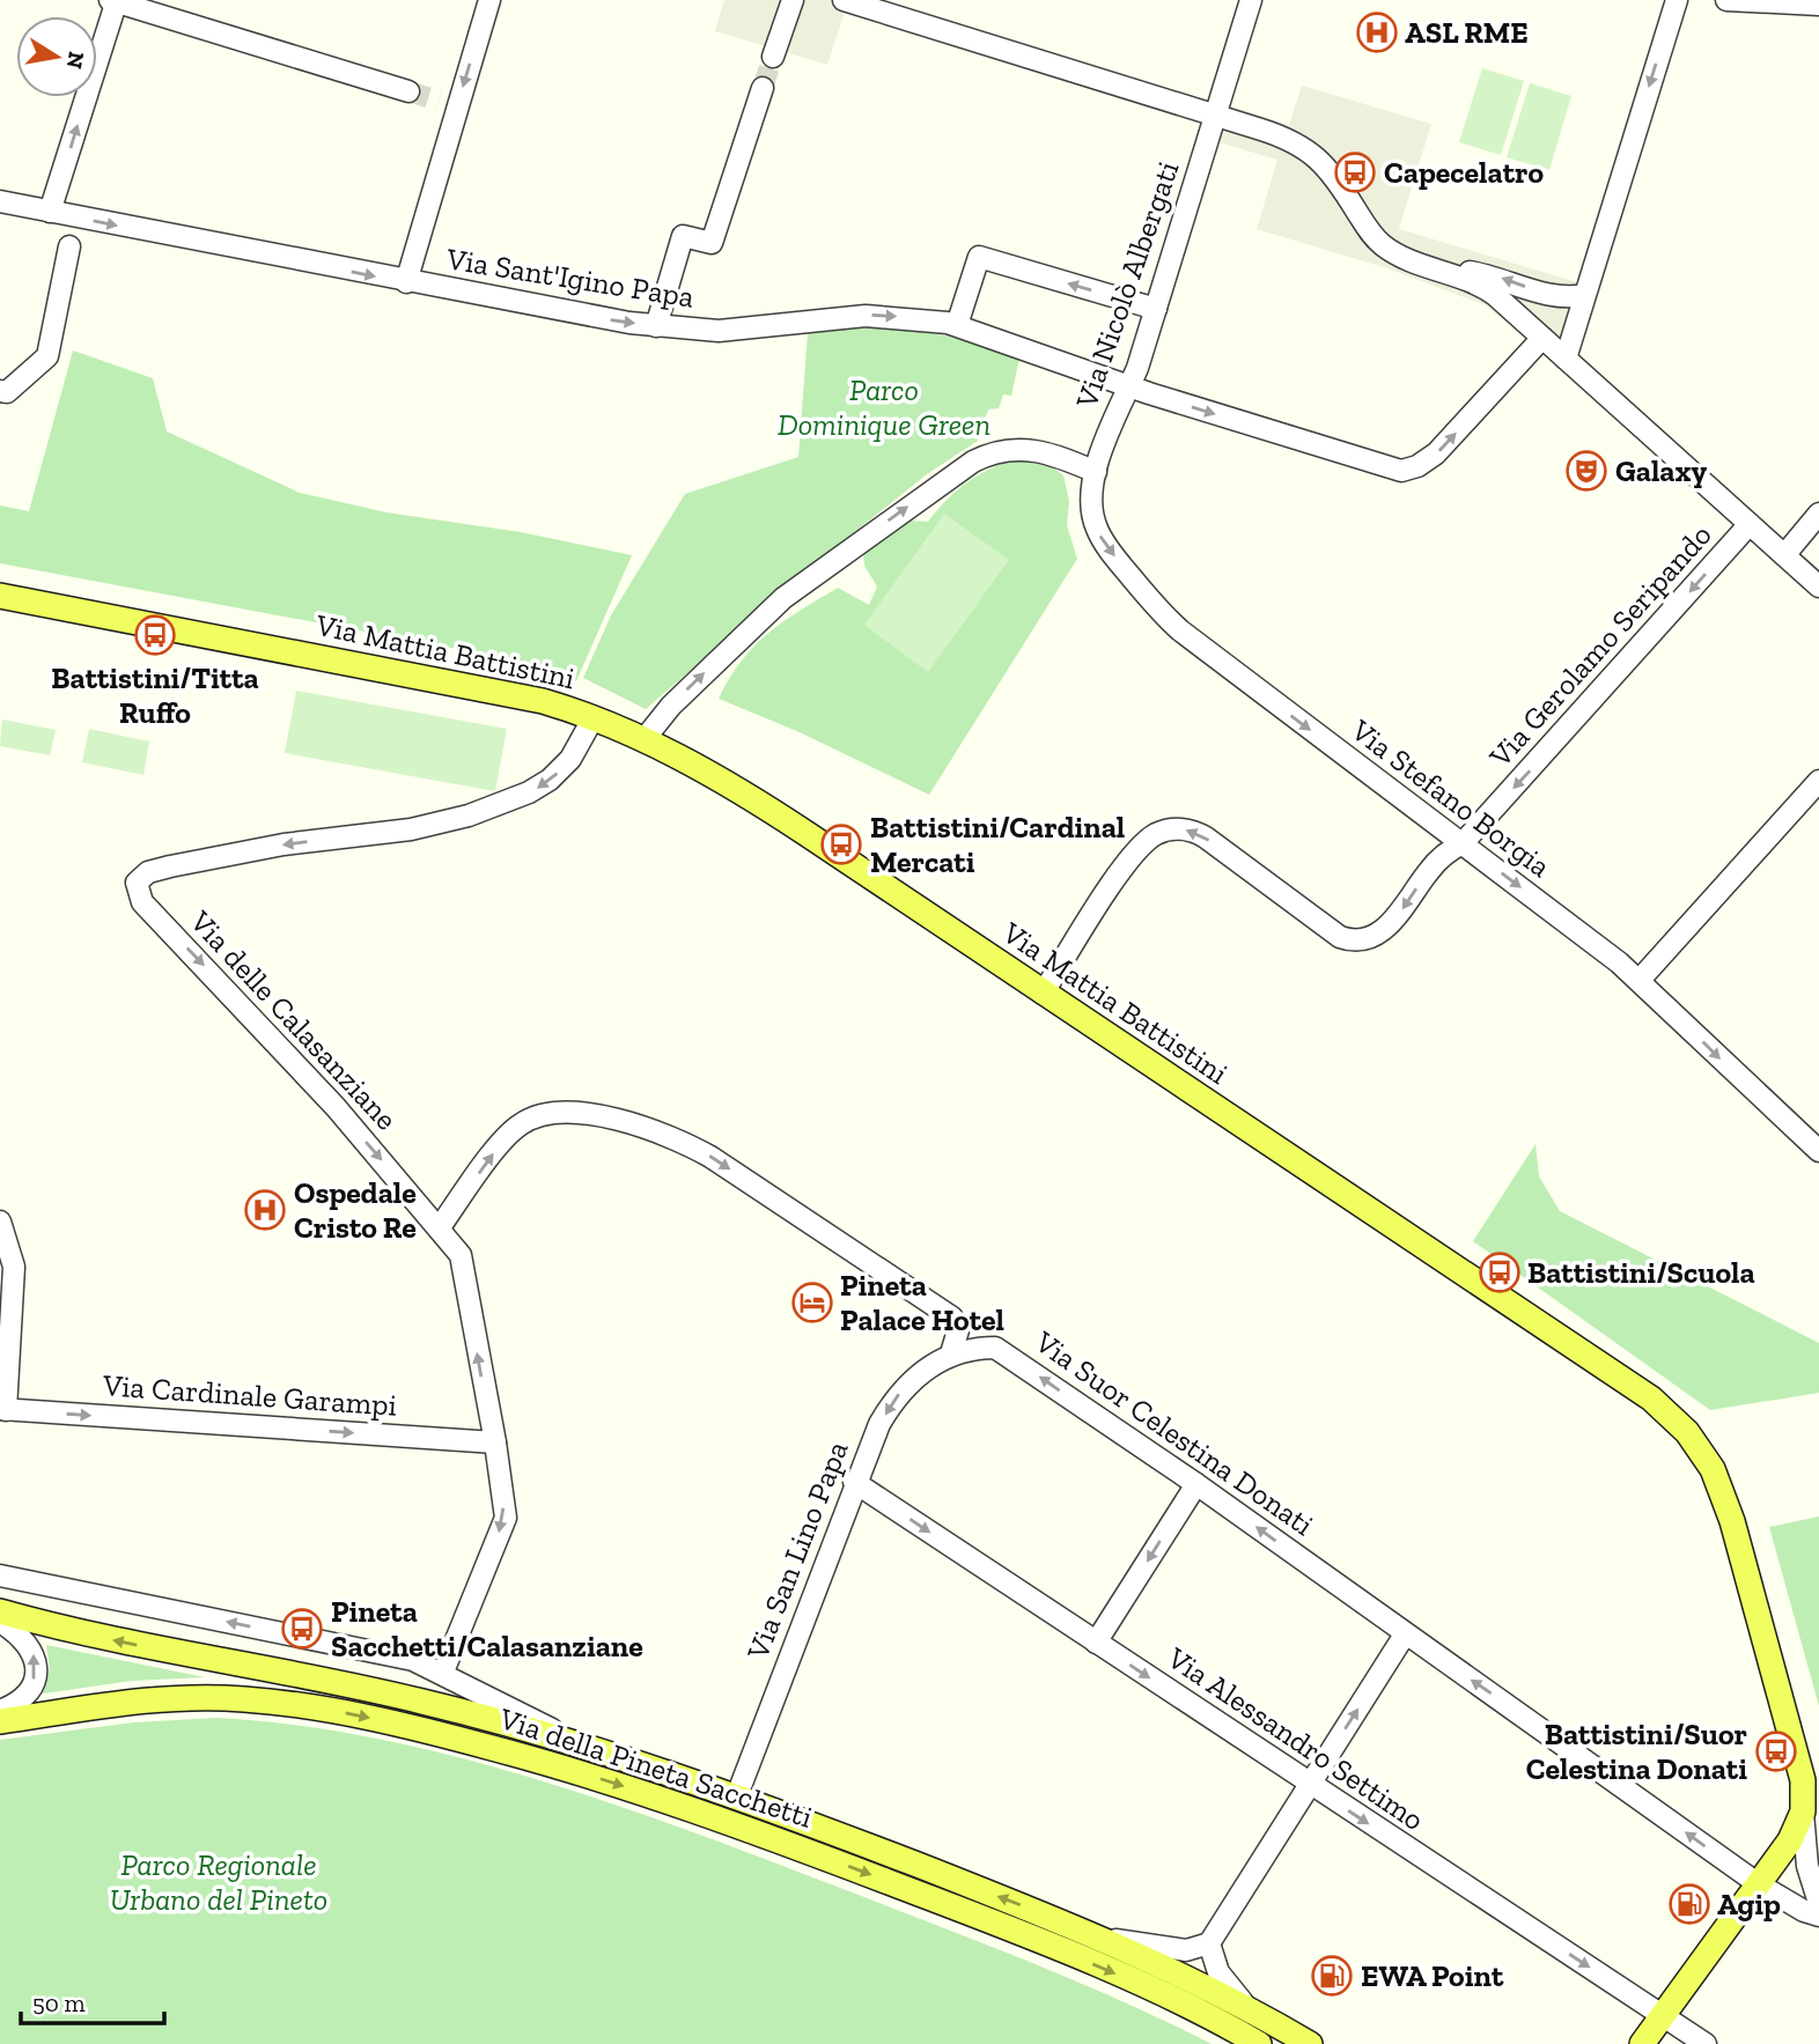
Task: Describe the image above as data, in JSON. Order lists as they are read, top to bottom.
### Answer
{
  "streets": {
    "main road": ["Via Mattia Battistini", "Via della Pineta Sacchetti"],
    "street": [
      "Via Sant'Igino Papa",
      "Via Nicolò Albergati",
      "Via Gerolamo Seripando",
      "Via Stefano Borgia",
      "Via delle Calasanziane",
      "Via Cardinale Garampi",
      "Via Suor Celestina Donati",
      "Via San Lino Papa",
      "Via Alessandro Settimo"
    ]
  },
  "crossings": [
    ["Via Sant'Igino Papa", "Via Nicolò Albergati"],
    ["Via Nicolò Albergati", "Via Stefano Borgia"],
    ["Via Gerolamo Seripando", "Via Mattia Battistini"],
    ["Via Gerolamo Seripando", "Via Stefano Borgia"],
    ["Via Mattia Battistini", "Via delle Calasanziane"],
    ["Via Mattia Battistini", "Via Suor Celestina Donati"],
    ["Via Mattia Battistini", "Via Alessandro Settimo"],
    ["Via delle Calasanziane", "Via Cardinale Garampi"],
    ["Via delle Calasanziane", "Via della Pineta Sacchetti"],
    ["Via Suor Celestina Donati", "Via San Lino Papa"],
    ["Via San Lino Papa", "Via Alessandro Settimo"],
    ["Via San Lino Papa", "Via della Pineta Sacchetti"]
  ],
  "one_way": [
    "Via Sant'Igino Papa",
    "Via Gerolamo Seripando",
    "Via Stefano Borgia",
    "Via Cardinale Garampi",
    "Via Suor Celestina Donati",
    "Via Alessandro Settimo"
  ],
  "parks": ["Parco Dominique Green", "Parco Regionale Urbano del Pineto"],
  "places": {
    "hospital": ["ASL RME", "Ospedale Cristo Re"],
    "bus stop": [
      "Capecelatro",
      "Battistini/Titta Ruffo",
      "Battistini/Cardinal Mercati",
      "Battistini/Scuola",
      "Pineta Sacchetti/Calasanziane",
      "Battistini/Suor Celestina Donati"
    ],
    "theatre": ["Galaxy"],
    "hotel": ["Pineta Palace Hotel"],
    "fuel station": ["Agip", "EWA Point"]
  },
  "scale_bar": "50 m",
  "north": "right"
}
